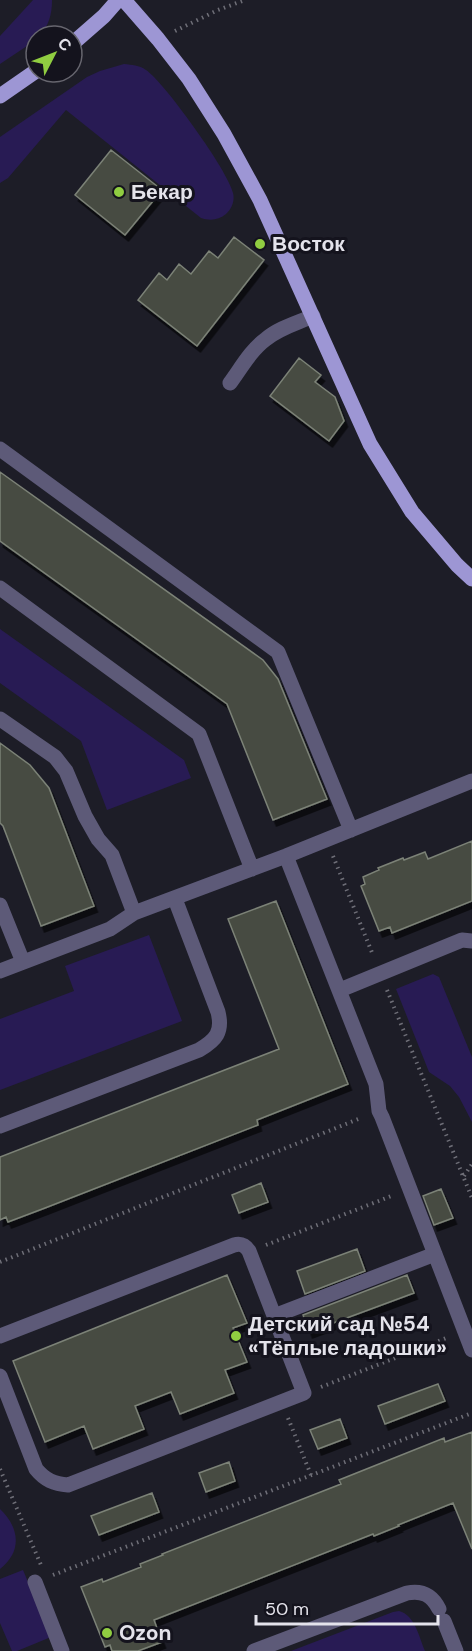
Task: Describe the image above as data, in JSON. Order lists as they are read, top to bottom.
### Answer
{
  "places": [
    "Бекар",
    "Восток",
    "Детский сад №54 «Тёплые ладошки»",
    "Ozon"
  ],
  "scale_bar": "50 m",
  "north": "top right"
}
